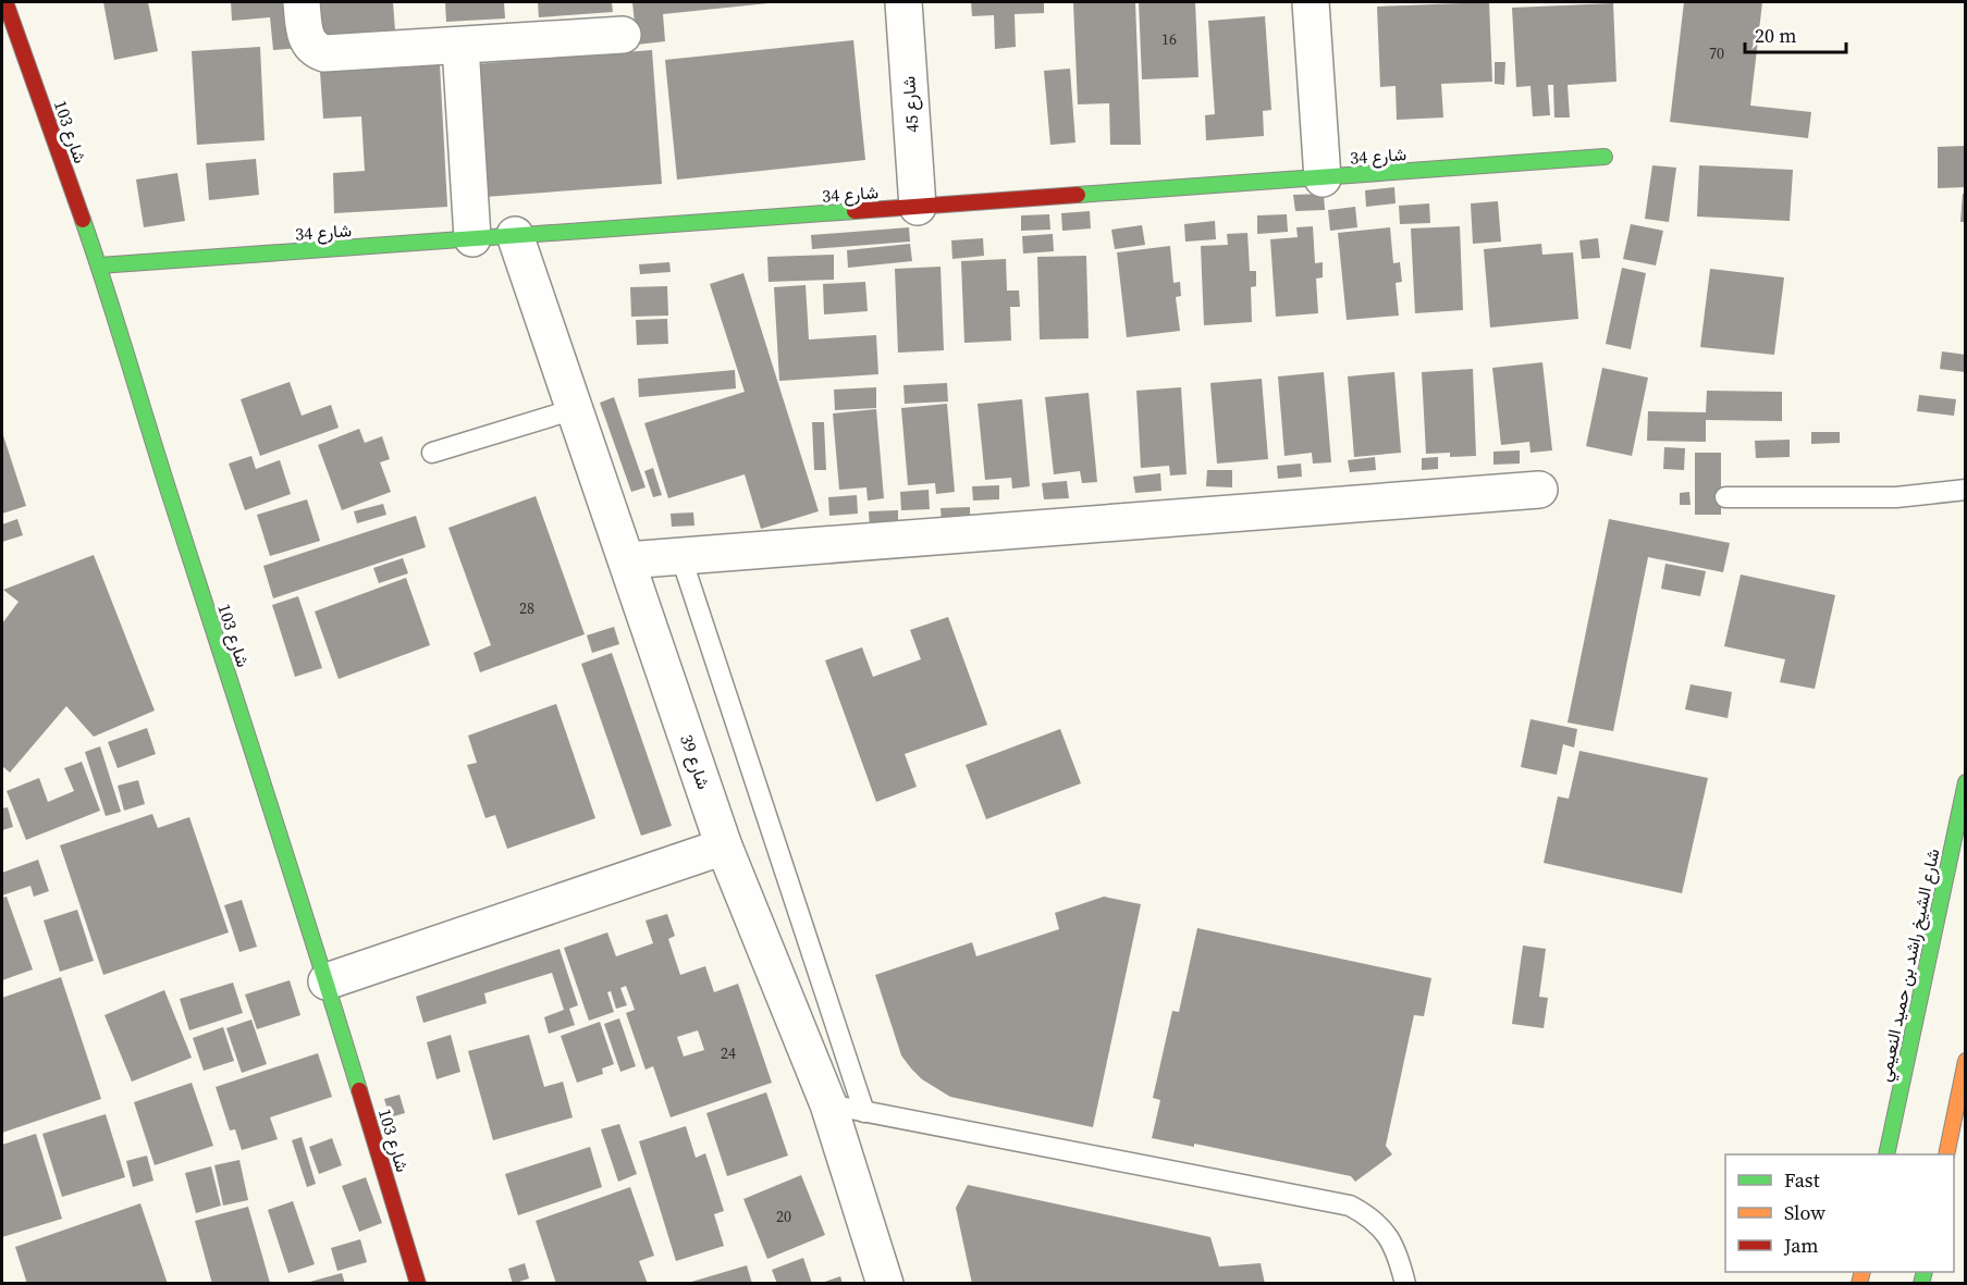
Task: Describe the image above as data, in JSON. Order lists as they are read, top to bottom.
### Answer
{
  "streets": {
    "street": [
      "شارع 45",
      "شارع 103",
      "شارع 34",
      "شارع 39",
      "شارع الشيخ راشد بن حميد النعيمي"
    ]
  },
  "crossings": [
    ["شارع 45", "شارع 34"],
    ["شارع 103", "شارع 34"],
    ["شارع 34", "شارع 39"]
  ],
  "house_numbers": [
    "16",
    "70",
    "28",
    "24",
    "20"
  ],
  "legend": ["Fast", "Slow", "Jam"],
  "scale_bar": "20 m"
}
